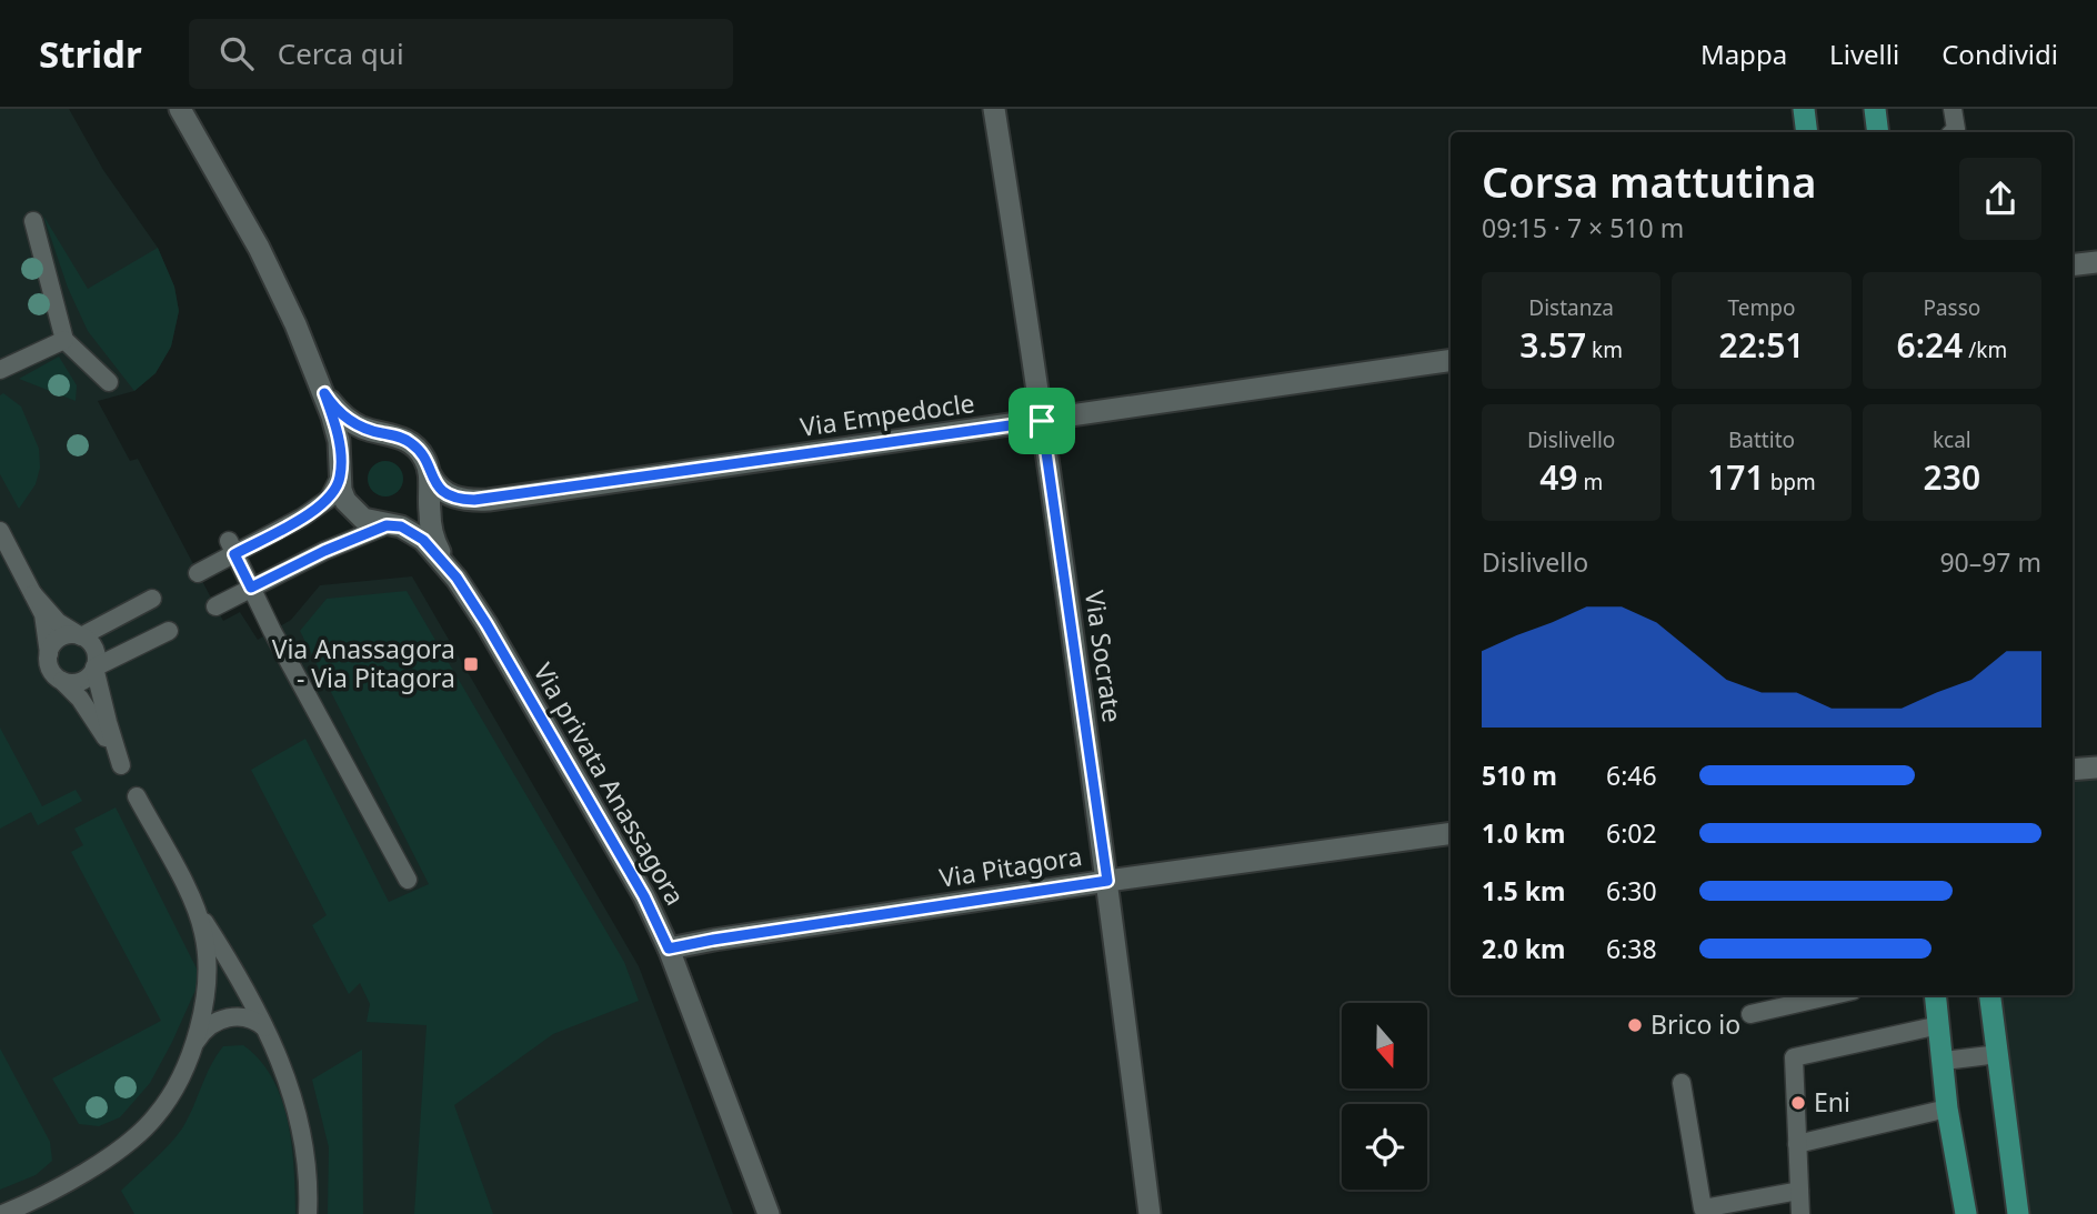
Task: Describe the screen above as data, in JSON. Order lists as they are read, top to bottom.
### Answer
{
  "streets": {
    "street": [
      "Via Empedocle",
      "Via Socrate",
      "Via privata Anassagora",
      "Via Pitagora"
    ]
  },
  "crossings": [
    ["Via Empedocle", "Via Socrate"],
    ["Via Empedocle", "Via privata Anassagora"],
    ["Via Socrate", "Via Pitagora"],
    ["Via privata Anassagora", "Via Pitagora"]
  ],
  "places": {
    "transit": ["Via Anassagora - Via Pitagora"],
    "other": ["Brico io", "Eni"]
  },
  "north": "bottom",
  "page": {
    "header": "Stridr",
    "search": "Cerca qui",
    "nav": ["Mappa", "Livelli", "Condividi"],
    "heading": ["Corsa mattutina", "09:15 · 7 × 510 m"],
    "stats": [
      ["Distanza", "3.57 km"],
      ["Tempo", "22:51"],
      ["Passo", "6:24 /km"],
      ["Dislivello", "49 m"],
      ["Battito", "171 bpm"],
      ["kcal", "230"]
    ],
    "chart": ["Dislivello", "90–97 m"],
    "list": [
      {
        "name": "510 m",
        "note": "6:46"
      },
      {
        "name": "1.0 km",
        "note": "6:02"
      },
      {
        "name": "1.5 km",
        "note": "6:30"
      },
      {
        "name": "2.0 km",
        "note": "6:38"
      }
    ]
  }
}
